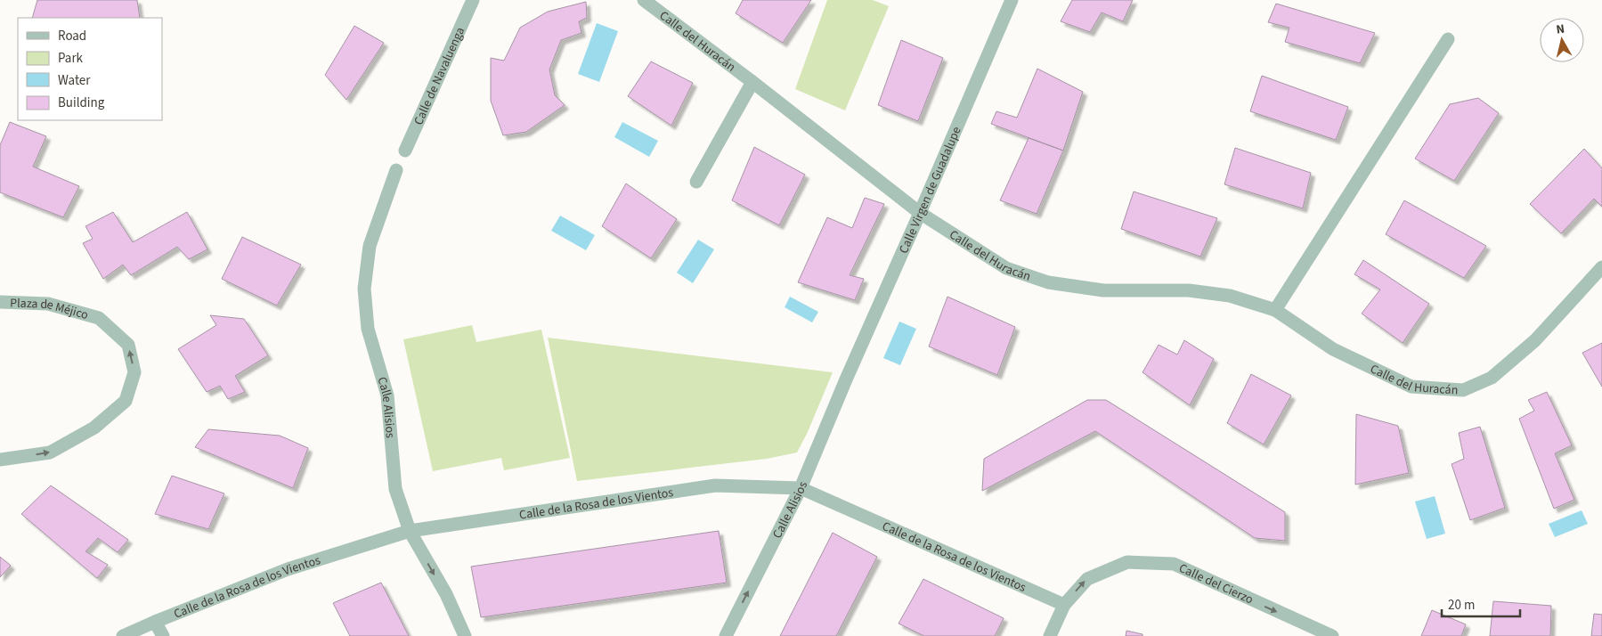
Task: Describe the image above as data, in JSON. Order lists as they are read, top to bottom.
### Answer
{
  "streets": {
    "street": [
      "Calle del Huracán",
      "Calle de Navaluenga",
      "Calle Virgen de Guadalupe",
      "Plaza de Méjico",
      "Calle Alisios",
      "Calle de la Rosa de los Vientos",
      "Calle del Cierzo"
    ]
  },
  "crossings": [
    ["Calle del Huracán", "Calle Virgen de Guadalupe"],
    ["Calle Virgen de Guadalupe", "Calle Alisios"],
    ["Calle Alisios", "Calle de la Rosa de los Vientos"],
    ["Calle de la Rosa de los Vientos", "Calle del Cierzo"]
  ],
  "one_way": ["Calle del Cierzo"],
  "legend": [
    "Road",
    "Park",
    "Water",
    "Building"
  ],
  "scale_bar": "20 m",
  "north": "top"
}
